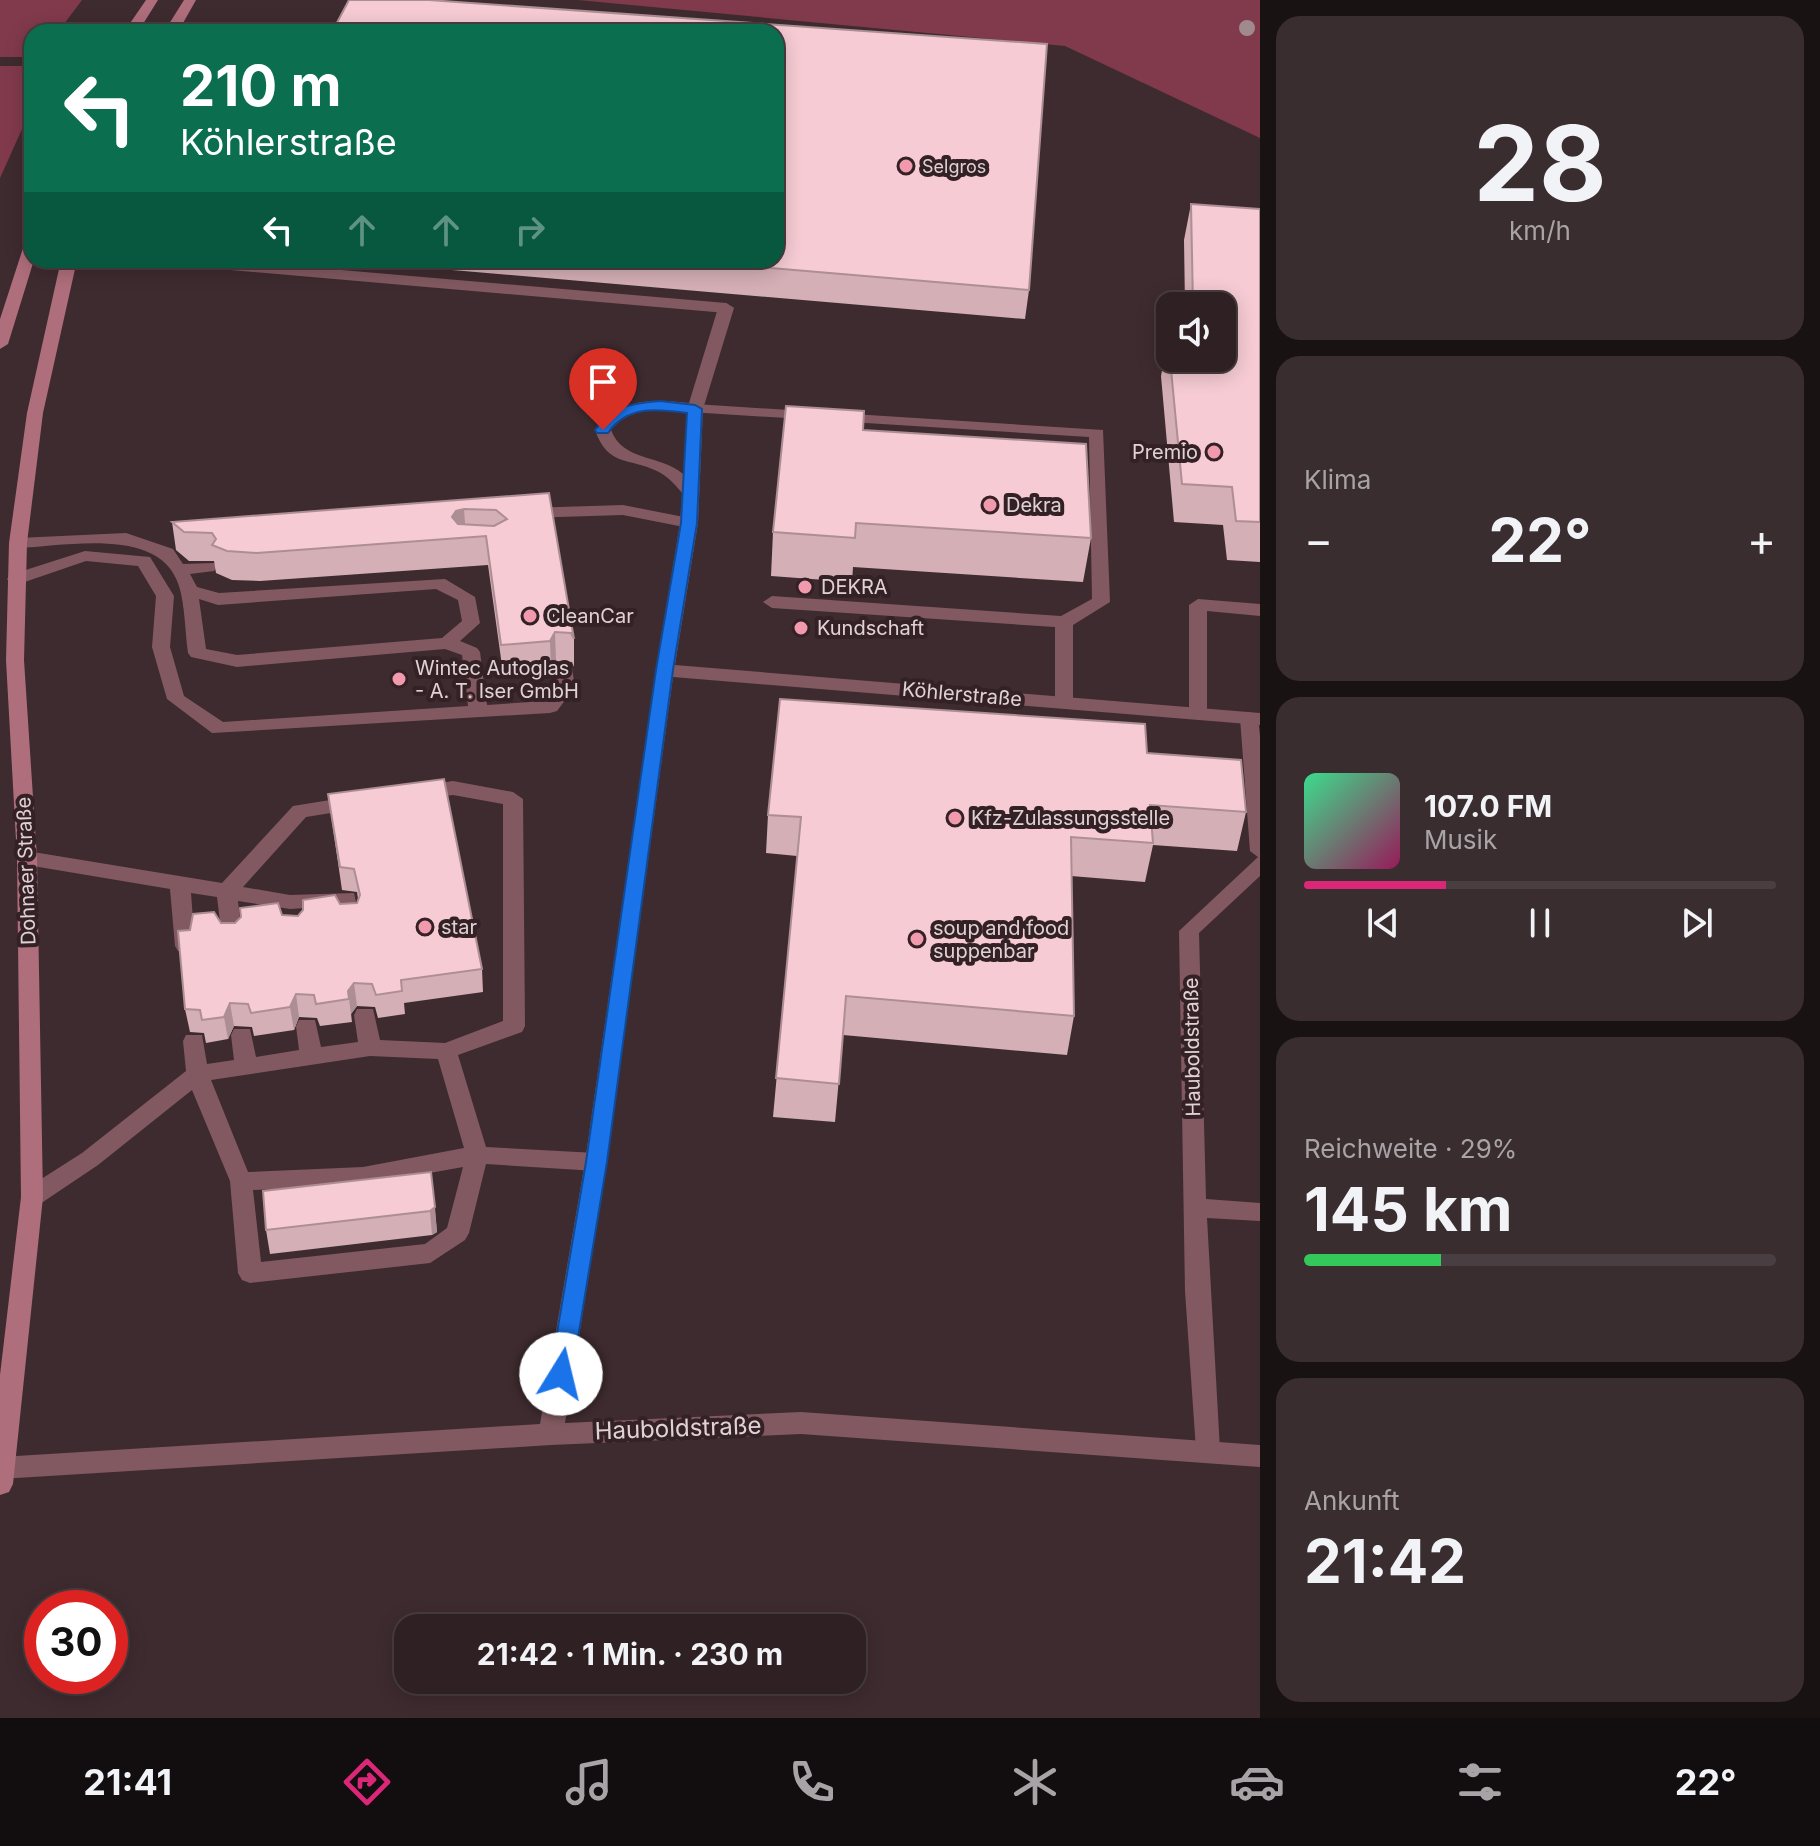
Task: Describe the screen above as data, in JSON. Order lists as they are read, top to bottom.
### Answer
{
  "streets": {
    "main road": ["Dohnaer Straße"],
    "street": ["Köhlerstraße", "Hauboldstraße"]
  },
  "crossings": [
    ["Dohnaer Straße", "Hauboldstraße"]
  ],
  "places": [
    "Selgros",
    "Premio",
    "Dekra",
    "DEKRA",
    "CleanCar",
    "Kundschaft",
    "Wintec Autoglas - A. T. Iser GmbH",
    "Kfz-Zulassungsstelle",
    "star",
    "soup and food suppenbar"
  ],
  "page": {
    "tile": [
      ["28", "km/h"],
      "Klima",
      ["Reichweite · 29%", "145 km"],
      ["Ankunft", "21:42"]
    ],
    "turn": ["210 m", "Köhlerstraße"],
    "heat": ["−", "22°", "+"],
    "song": ["107.0 FM", "Musik"],
    "limit": "30",
    "trip": "21:42 · 1 Min. · 230 m",
    "tabs": ["21:41", "22°"]
  }
}
